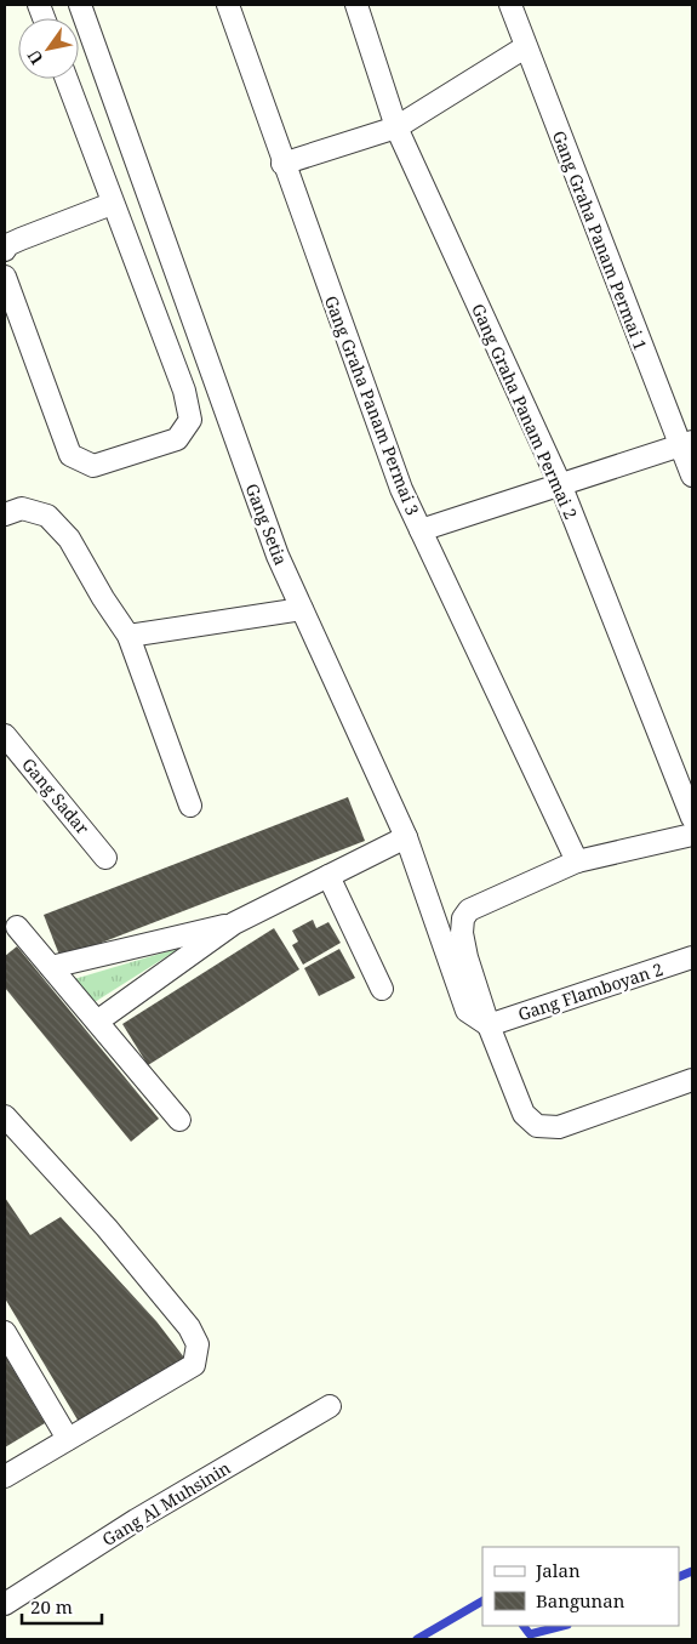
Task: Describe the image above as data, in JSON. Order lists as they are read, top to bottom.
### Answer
{
  "streets": {
    "street": [
      "Gang Graha Panam Permai 1",
      "Gang Graha Panam Permai 3",
      "Gang Graha Panam Permai 2",
      "Gang Setia",
      "Gang Sadar",
      "Gang Flamboyan 2",
      "Gang Al Muhsinin"
    ]
  },
  "crossings": [
    ["Gang Setia", "Gang Flamboyan 2"]
  ],
  "legend": ["Jalan", "Bangunan"],
  "scale_bar": "20 m",
  "north": "bottom left"
}
